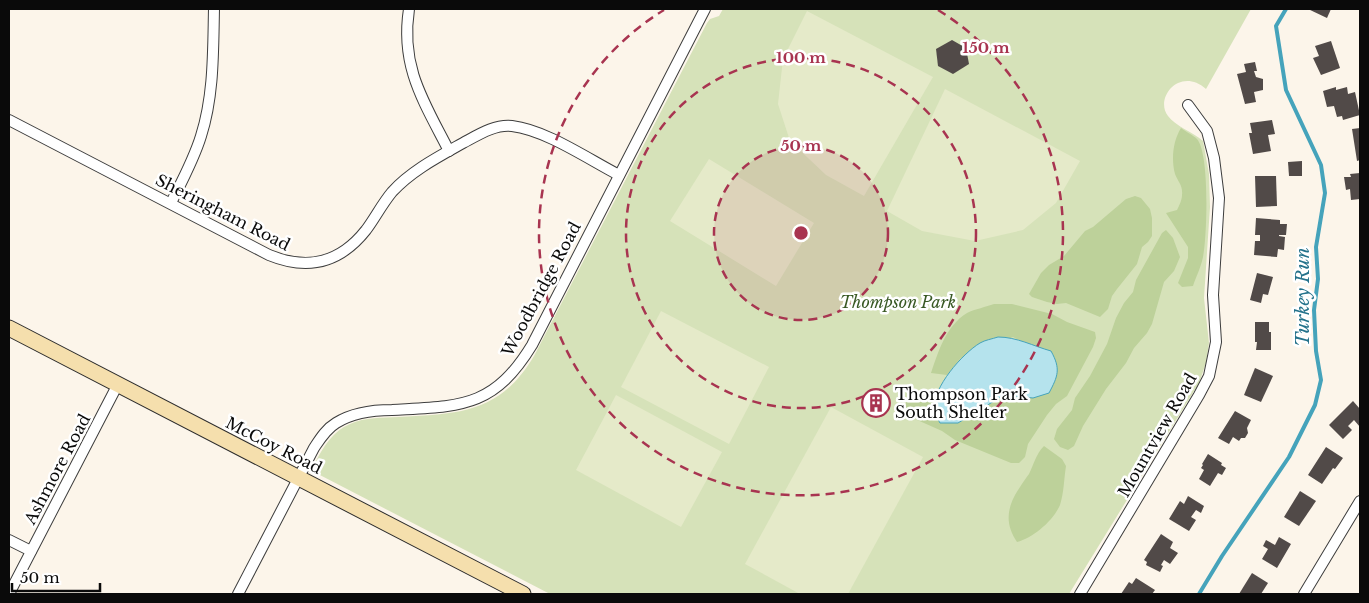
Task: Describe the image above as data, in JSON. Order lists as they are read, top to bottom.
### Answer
{
  "streets": {
    "main road": ["McCoy Road"],
    "street": [
      "Sheringham Road",
      "Woodbridge Road",
      "Mountview Road",
      "Ashmore Road"
    ]
  },
  "crossings": [
    ["Sheringham Road", "Woodbridge Road"],
    ["Woodbridge Road", "McCoy Road"],
    ["McCoy Road", "Ashmore Road"]
  ],
  "water": ["Turkey Run"],
  "parks": ["Thompson Park"],
  "places": {
    "building": ["Thompson Park South Shelter"]
  },
  "scale_bar": "50 m",
  "rings": ["150 m", "100 m", "50 m"]
}
